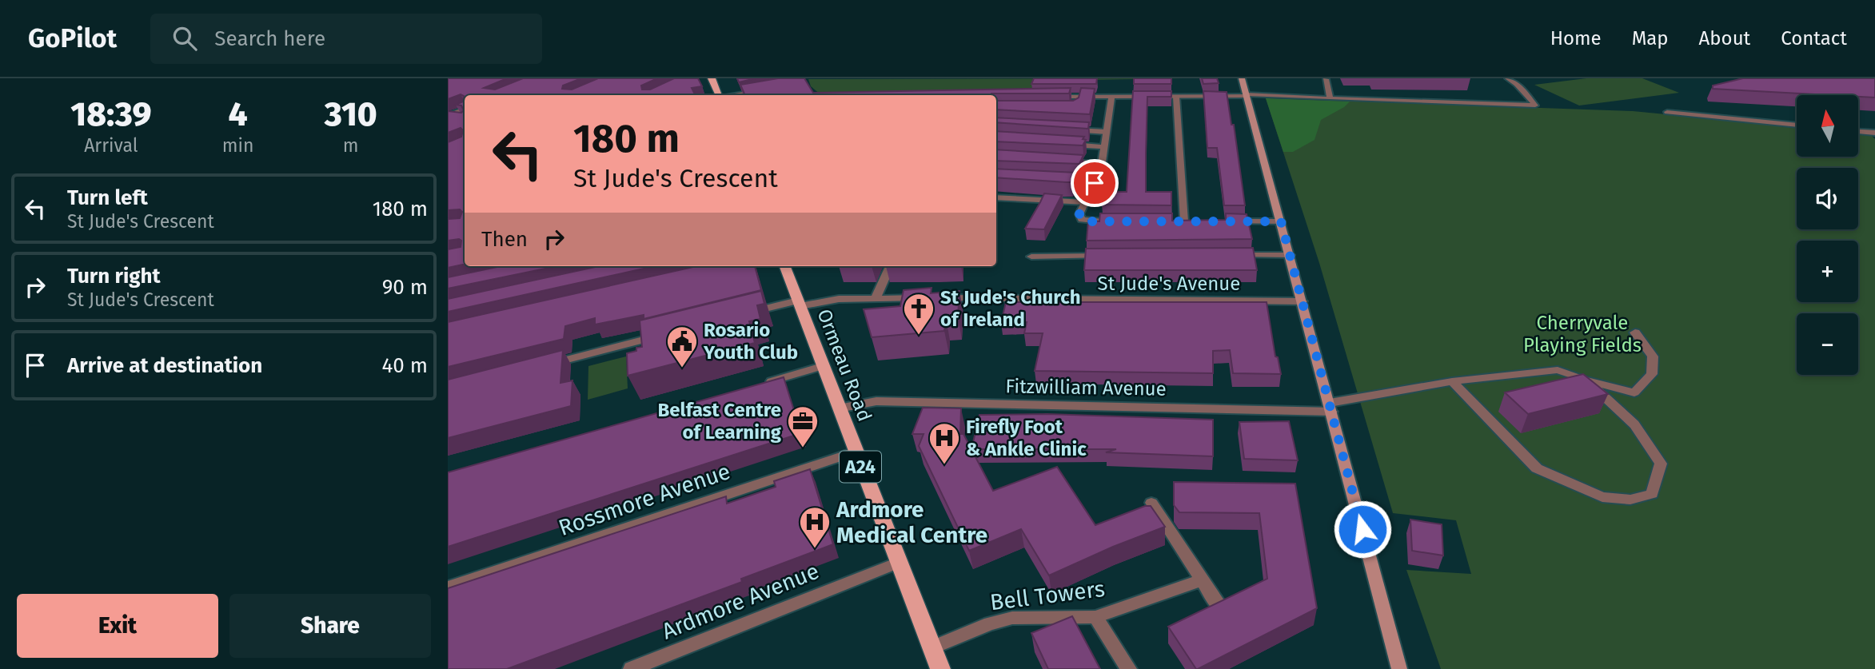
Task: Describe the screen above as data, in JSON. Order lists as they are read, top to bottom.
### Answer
{
  "streets": {
    "main road": ["Ormeau Road", "A24"],
    "street": [
      "St Jude's Avenue",
      "Fitzwilliam Avenue",
      "Rossmore Avenue",
      "Bell Towers",
      "Ardmore Avenue"
    ]
  },
  "crossings": [
    ["Ormeau Road", "Fitzwilliam Avenue"],
    ["Ormeau Road", "Rossmore Avenue"],
    ["Ormeau Road", "Bell Towers"],
    ["Ormeau Road", "Ardmore Avenue"]
  ],
  "parks": ["Cherryvale Playing Fields"],
  "places": {
    "church": ["St Jude's Church of Ireland"],
    "public building": ["Rosario Youth Club"],
    "office": ["Belfast Centre of Learning"],
    "hospital": ["Firefly Foot & Ankle Clinic", "Ardmore Medical Centre"]
  },
  "north": "top",
  "page": {
    "header": "GoPilot",
    "search": "Search here",
    "nav": [
      "Home",
      "Map",
      "About",
      "Contact"
    ],
    "eta": [
      "18:39",
      "Arrival",
      "4",
      "min",
      "310",
      "m"
    ],
    "map_buttons": ["+", "−"],
    "turn": ["180 m", "St Jude's Crescent"],
    "list": [
      {
        "name": "Turn left",
        "note": "St Jude's Crescent",
        "value": "180 m"
      },
      {
        "name": "Turn right",
        "note": "St Jude's Crescent",
        "value": "90 m"
      },
      {
        "name": "Arrive at destination",
        "value": "40 m"
      }
    ],
    "then": "Then",
    "buttons": ["Exit", "Share"]
  }
}
